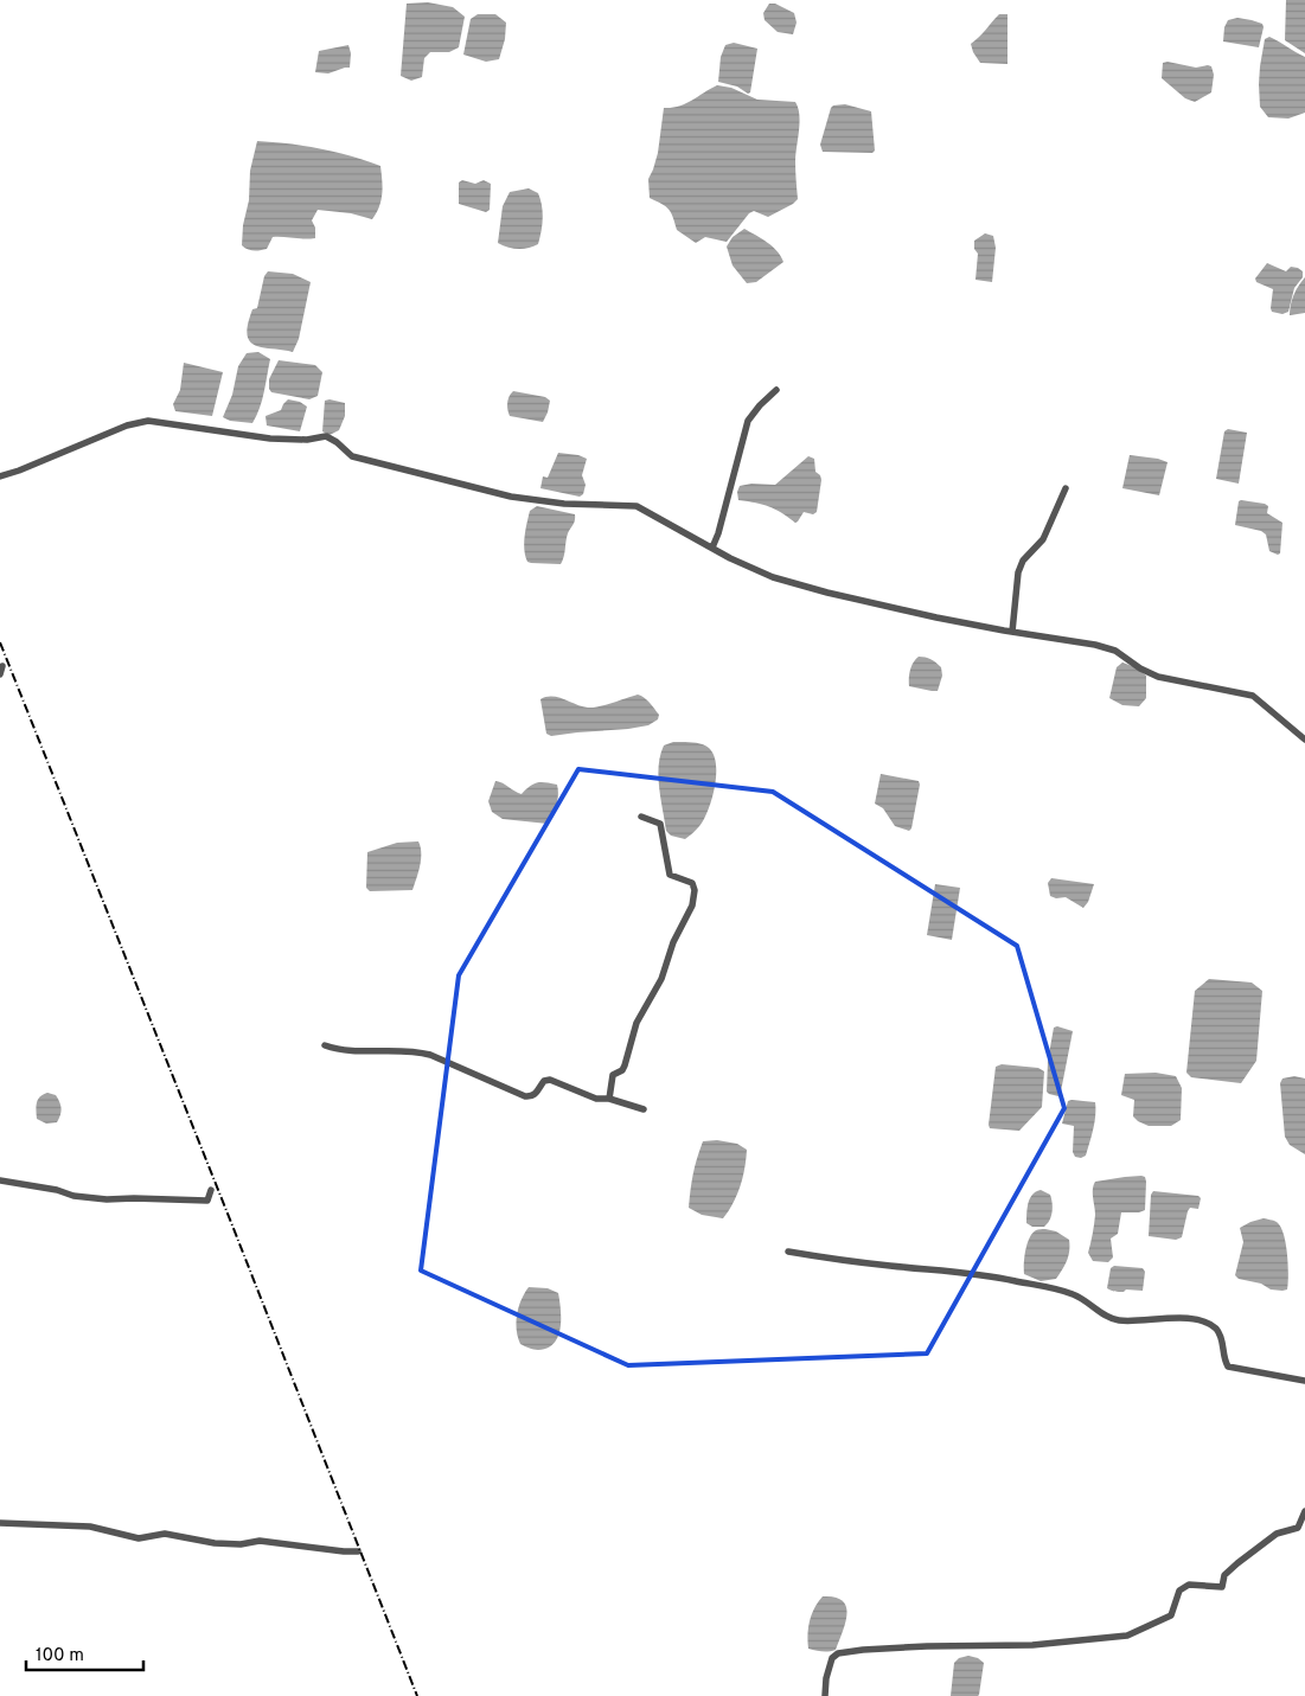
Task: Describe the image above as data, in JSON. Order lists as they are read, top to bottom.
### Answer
{
  "scale_bar": "100 m"
}
